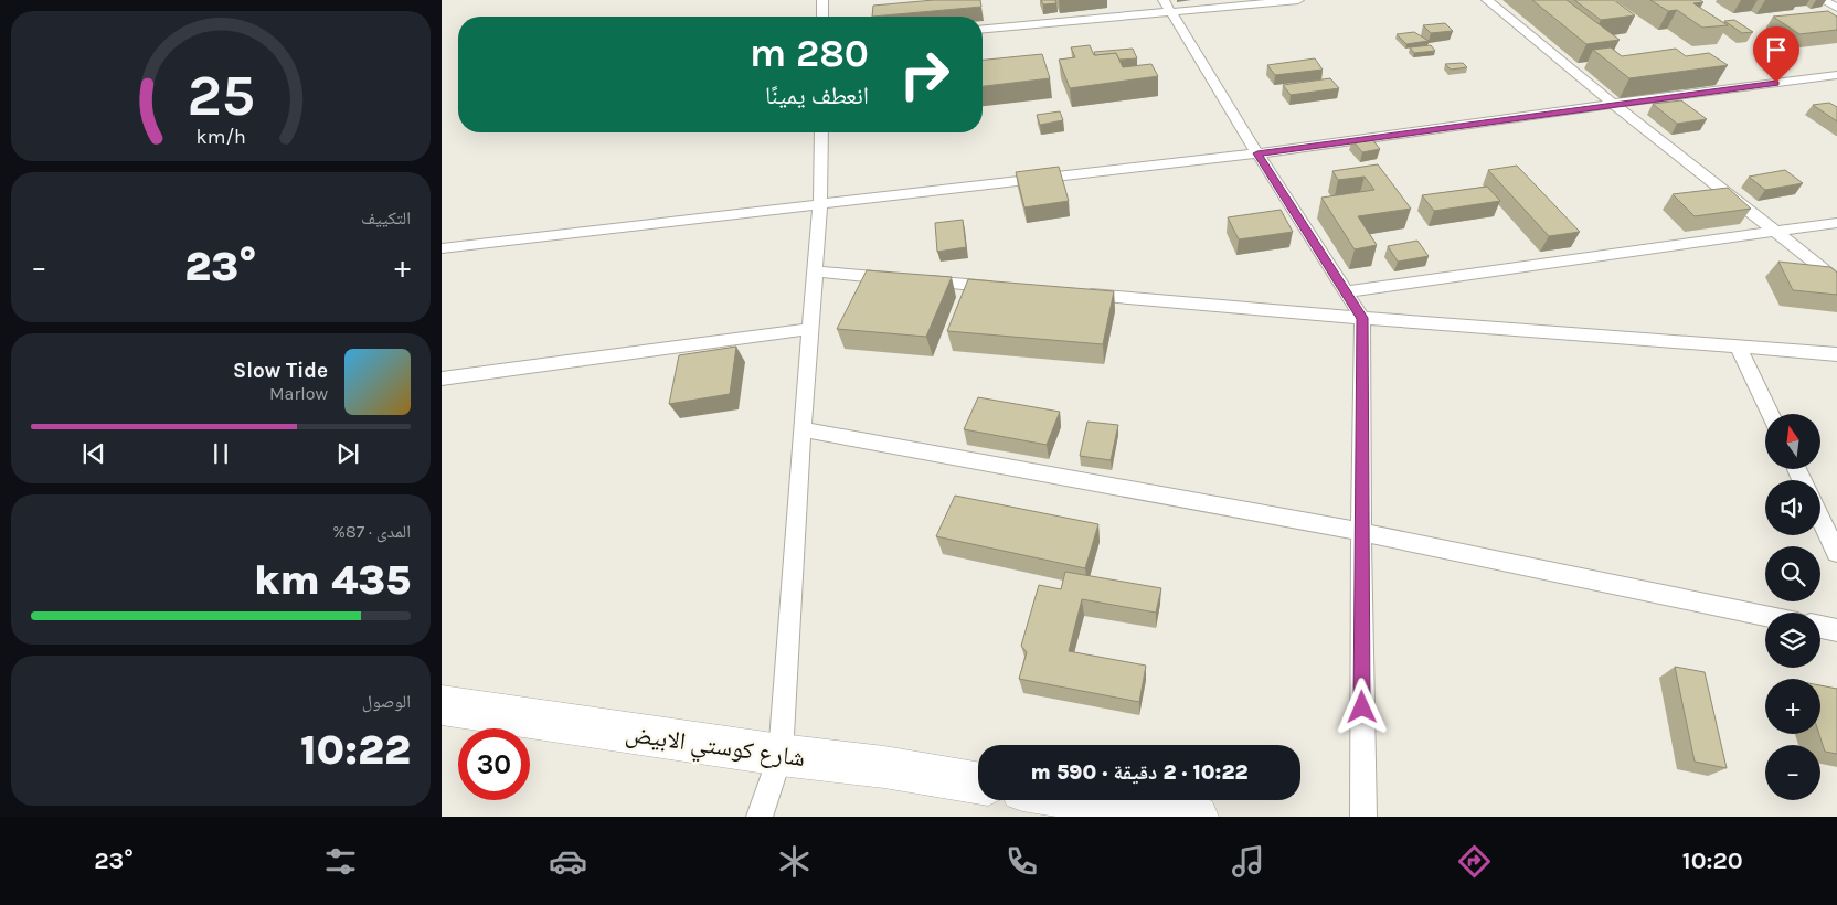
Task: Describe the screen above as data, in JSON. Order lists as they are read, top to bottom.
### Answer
{
  "streets": {
    "highway": ["شارع كوستي الابيض"]
  },
  "north": "top",
  "page": {
    "turn": ["280 m", "انعطف يمينًا"],
    "tile": [
      "التكييف",
      ["المدى · 87%", "435 km"],
      ["الوصول", "10:22"]
    ],
    "heat": ["−", "23°", "+"],
    "song": ["Slow Tide", "Marlow"],
    "map_buttons": ["+", "−"],
    "limit": "30",
    "trip": "10:22 · 2 دقيقة · 590 m",
    "tabs": ["10:20", "23°"],
    "gauge": ["25", "km/h"]
  }
}
